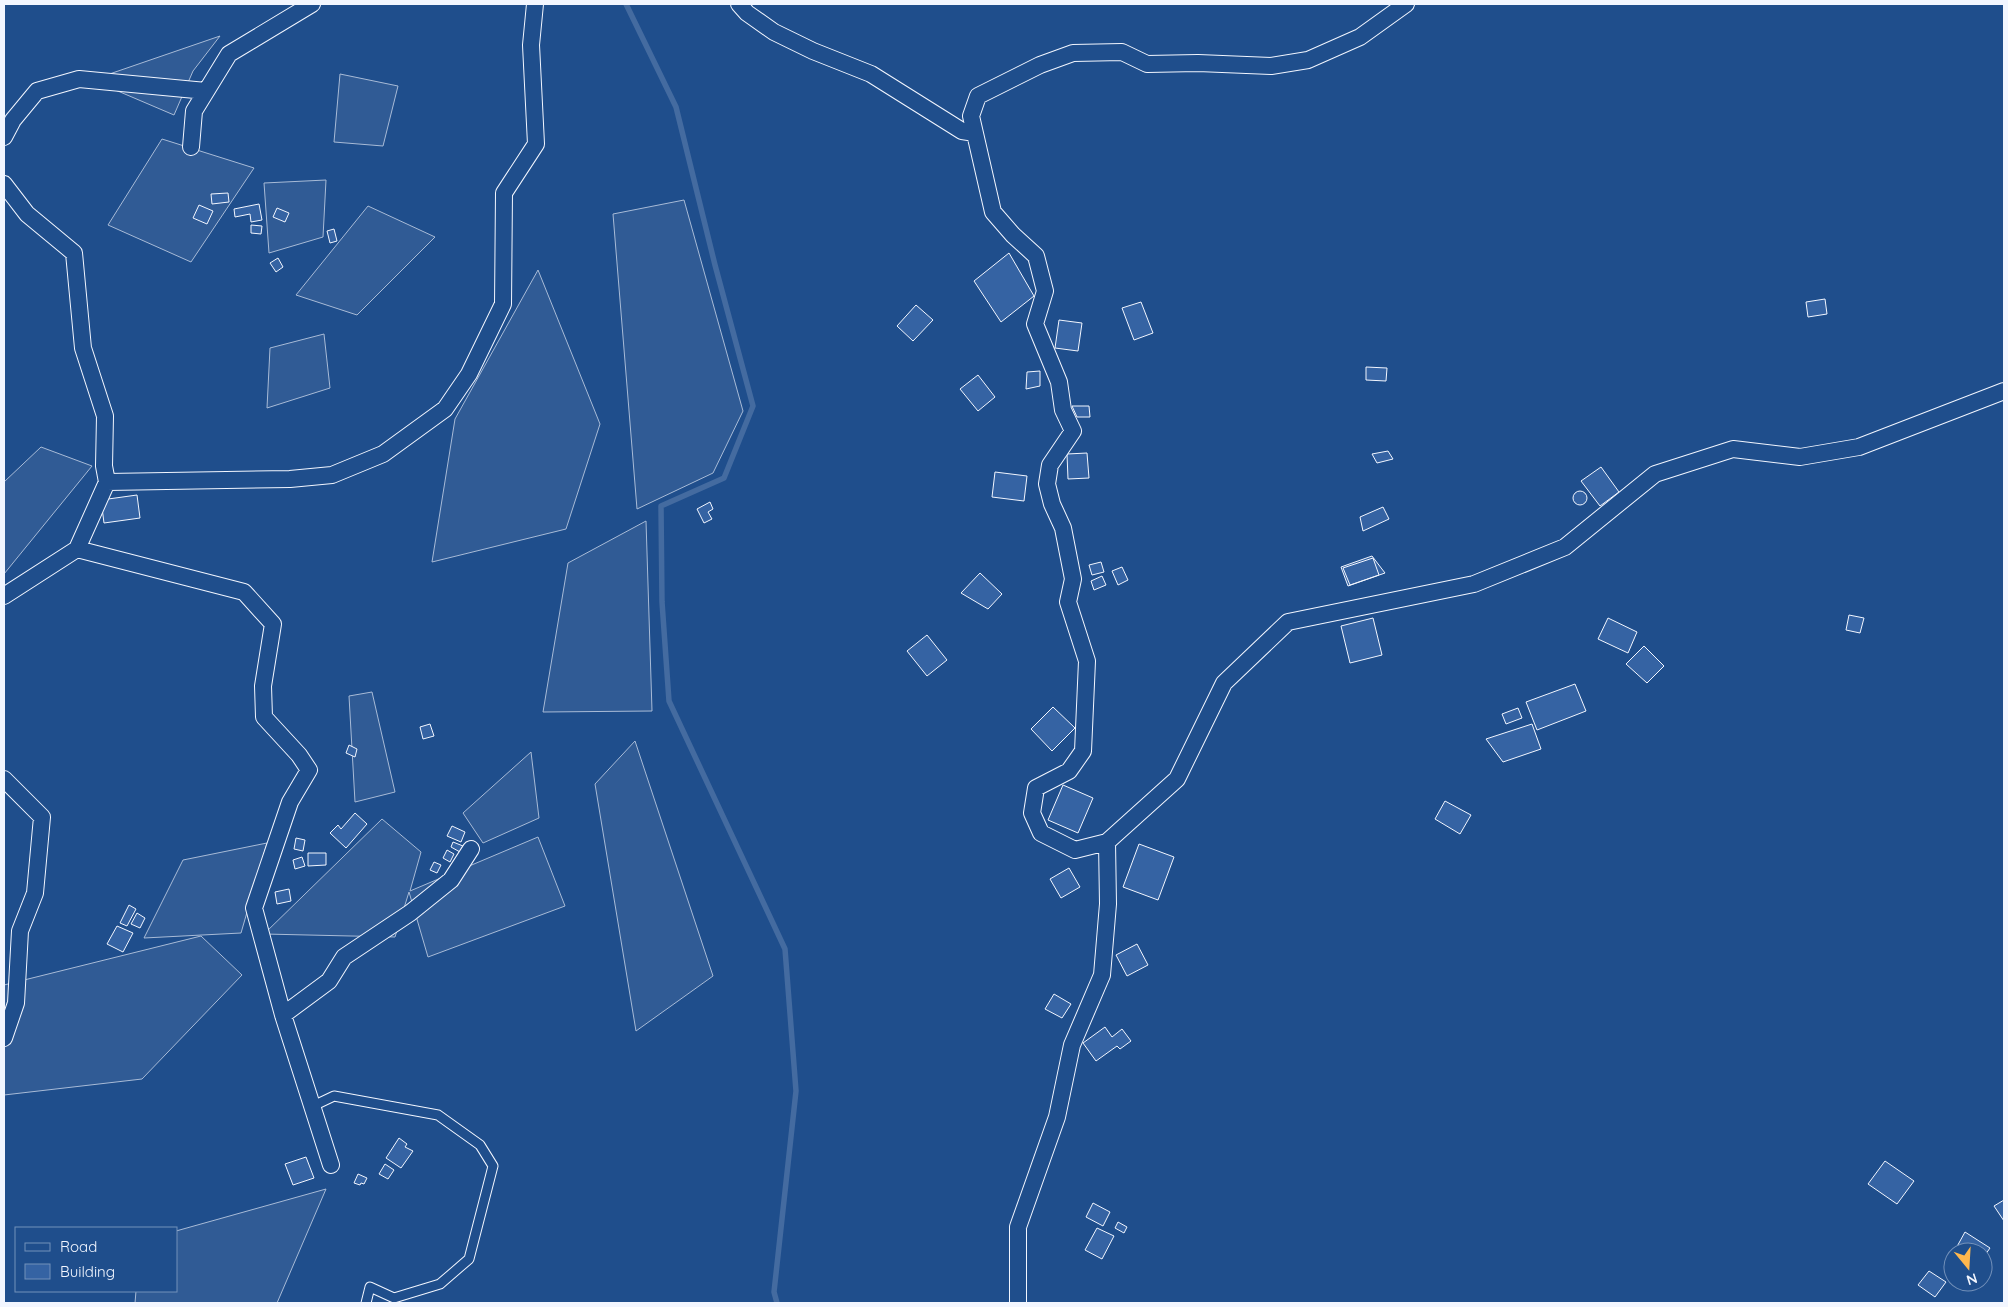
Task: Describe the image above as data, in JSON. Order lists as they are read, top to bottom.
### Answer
{
  "legend": ["Road", "Building"],
  "north": "bottom"
}
